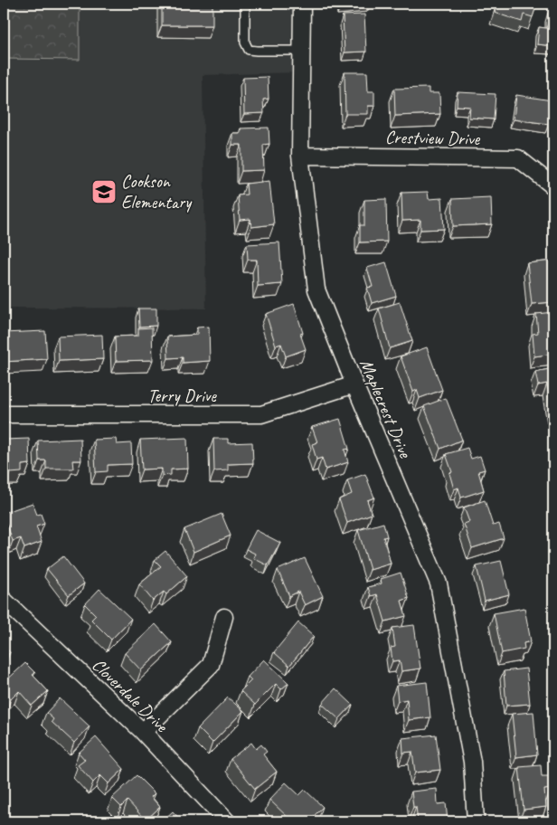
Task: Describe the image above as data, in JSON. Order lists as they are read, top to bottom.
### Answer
{
  "streets": {
    "street": [
      "Crestview Drive",
      "Terry Drive",
      "Maplecrest Drive",
      "Cloverdale Drive"
    ]
  },
  "crossings": [
    ["Crestview Drive", "Maplecrest Drive"],
    ["Terry Drive", "Maplecrest Drive"]
  ],
  "places": {
    "school or university": ["Cookson Elementary"]
  }
}
